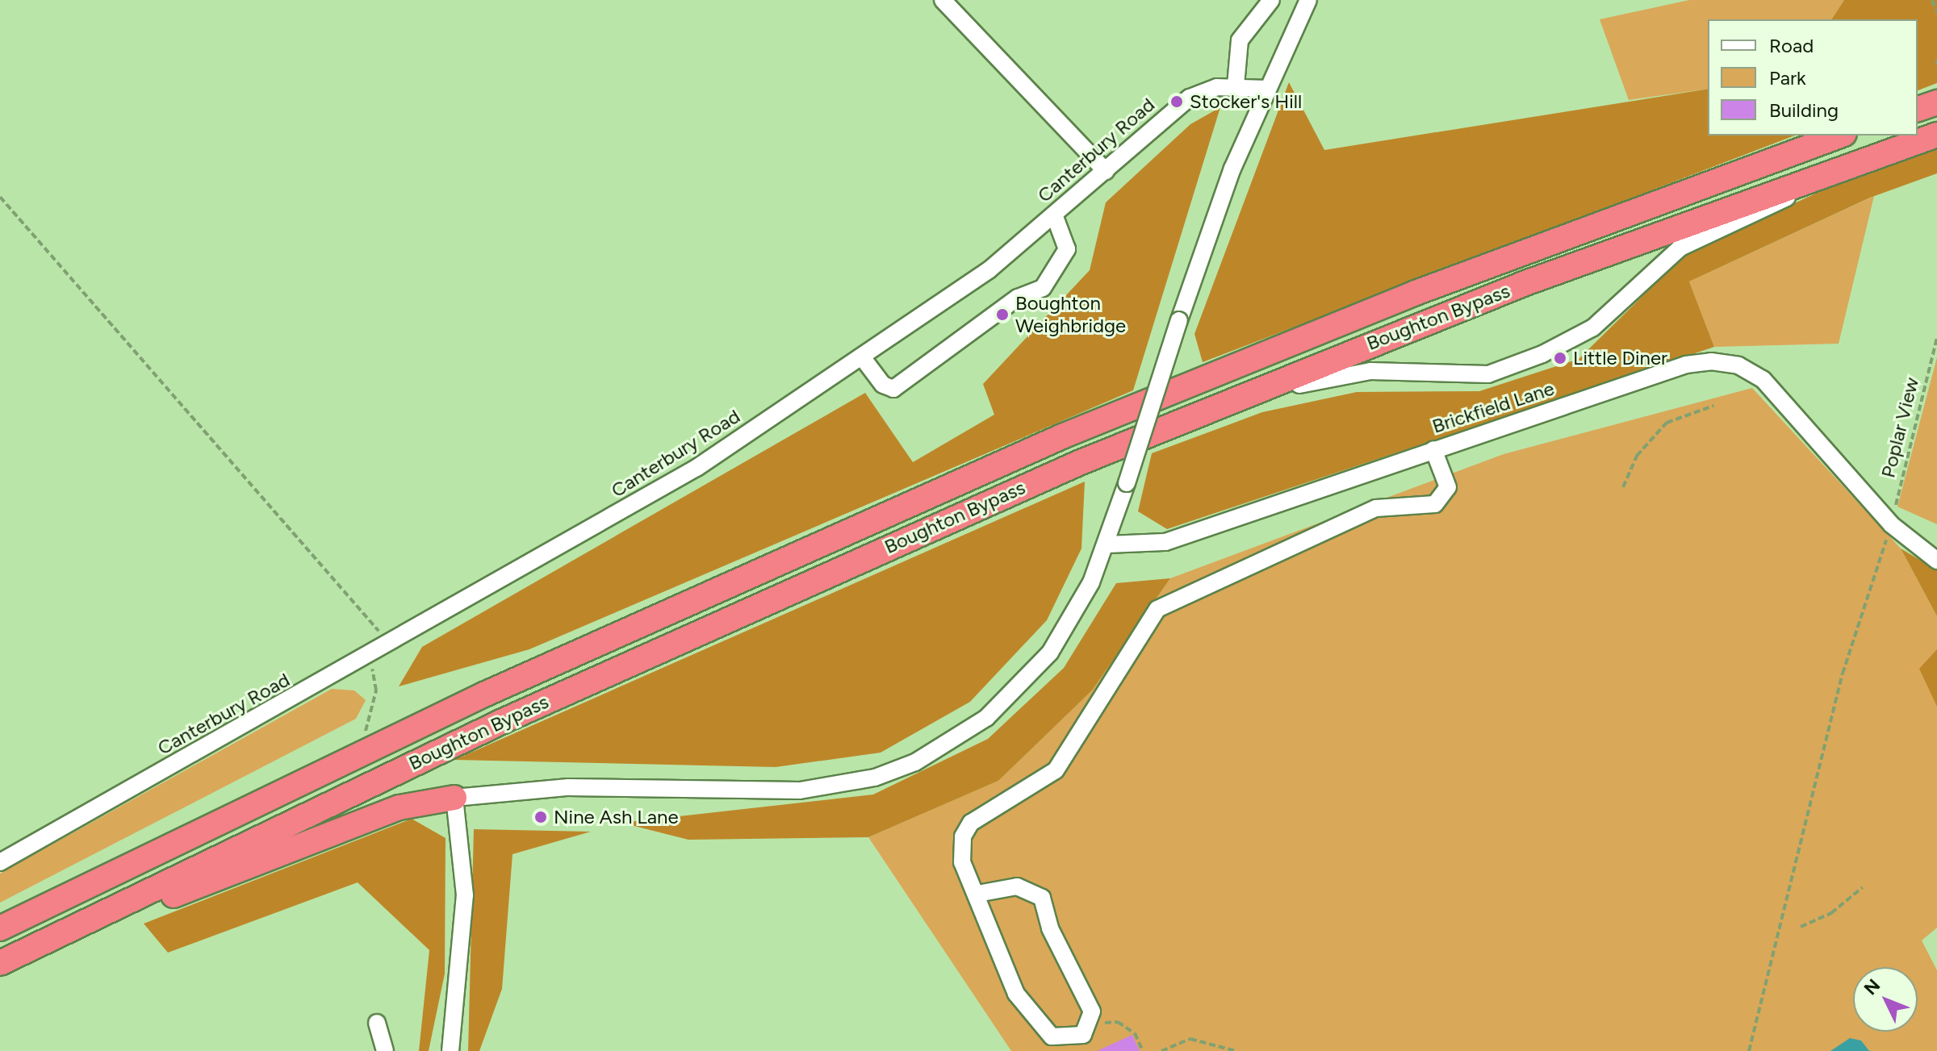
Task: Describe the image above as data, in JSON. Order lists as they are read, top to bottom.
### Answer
{
  "streets": {
    "highway": ["Boughton Bypass"],
    "street": ["Canterbury Road", "Brickfield Lane"],
    "path": ["Poplar View"]
  },
  "crossings": [
    ["Brickfield Lane", "Poplar View"]
  ],
  "places": [
    "Stocker's Hill",
    "Boughton Weighbridge",
    "Little Diner",
    "Nine Ash Lane"
  ],
  "legend": ["Road", "Park", "Building"],
  "north": "top left"
}
